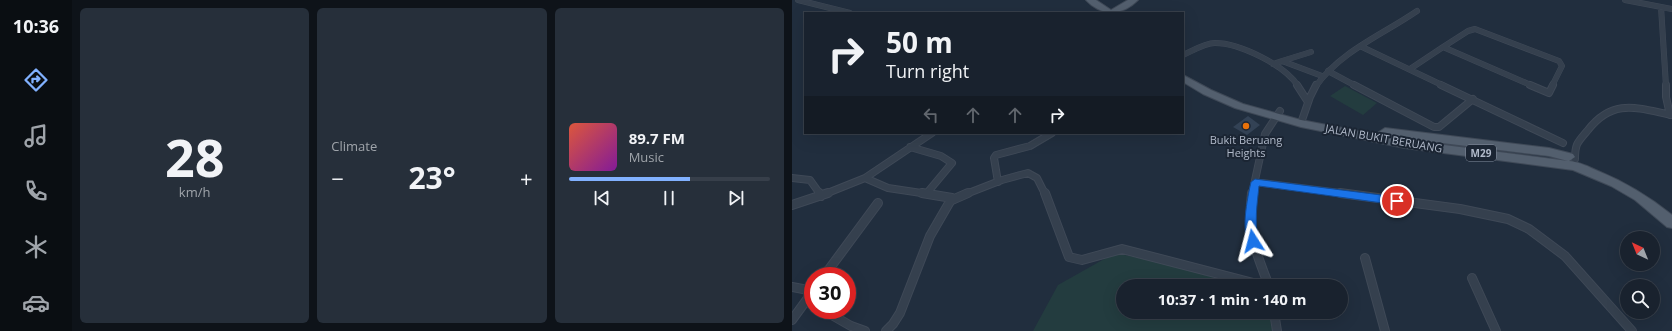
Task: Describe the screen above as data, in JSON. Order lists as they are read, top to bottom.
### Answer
{
  "streets": {
    "main road": ["JALAN BUKIT BERUANG", "M29"]
  },
  "places": ["Bukit Beruang Heights"],
  "north": "top left",
  "page": {
    "tabs": "10:36",
    "tile": [
      ["28", "km/h"],
      "Climate"
    ],
    "turn": ["50 m", "Turn right"],
    "song": ["89.7 FM", "Music"],
    "heat": ["−", "23°", "+"],
    "limit": "30",
    "trip": "10:37 · 1 min · 140 m"
  }
}
